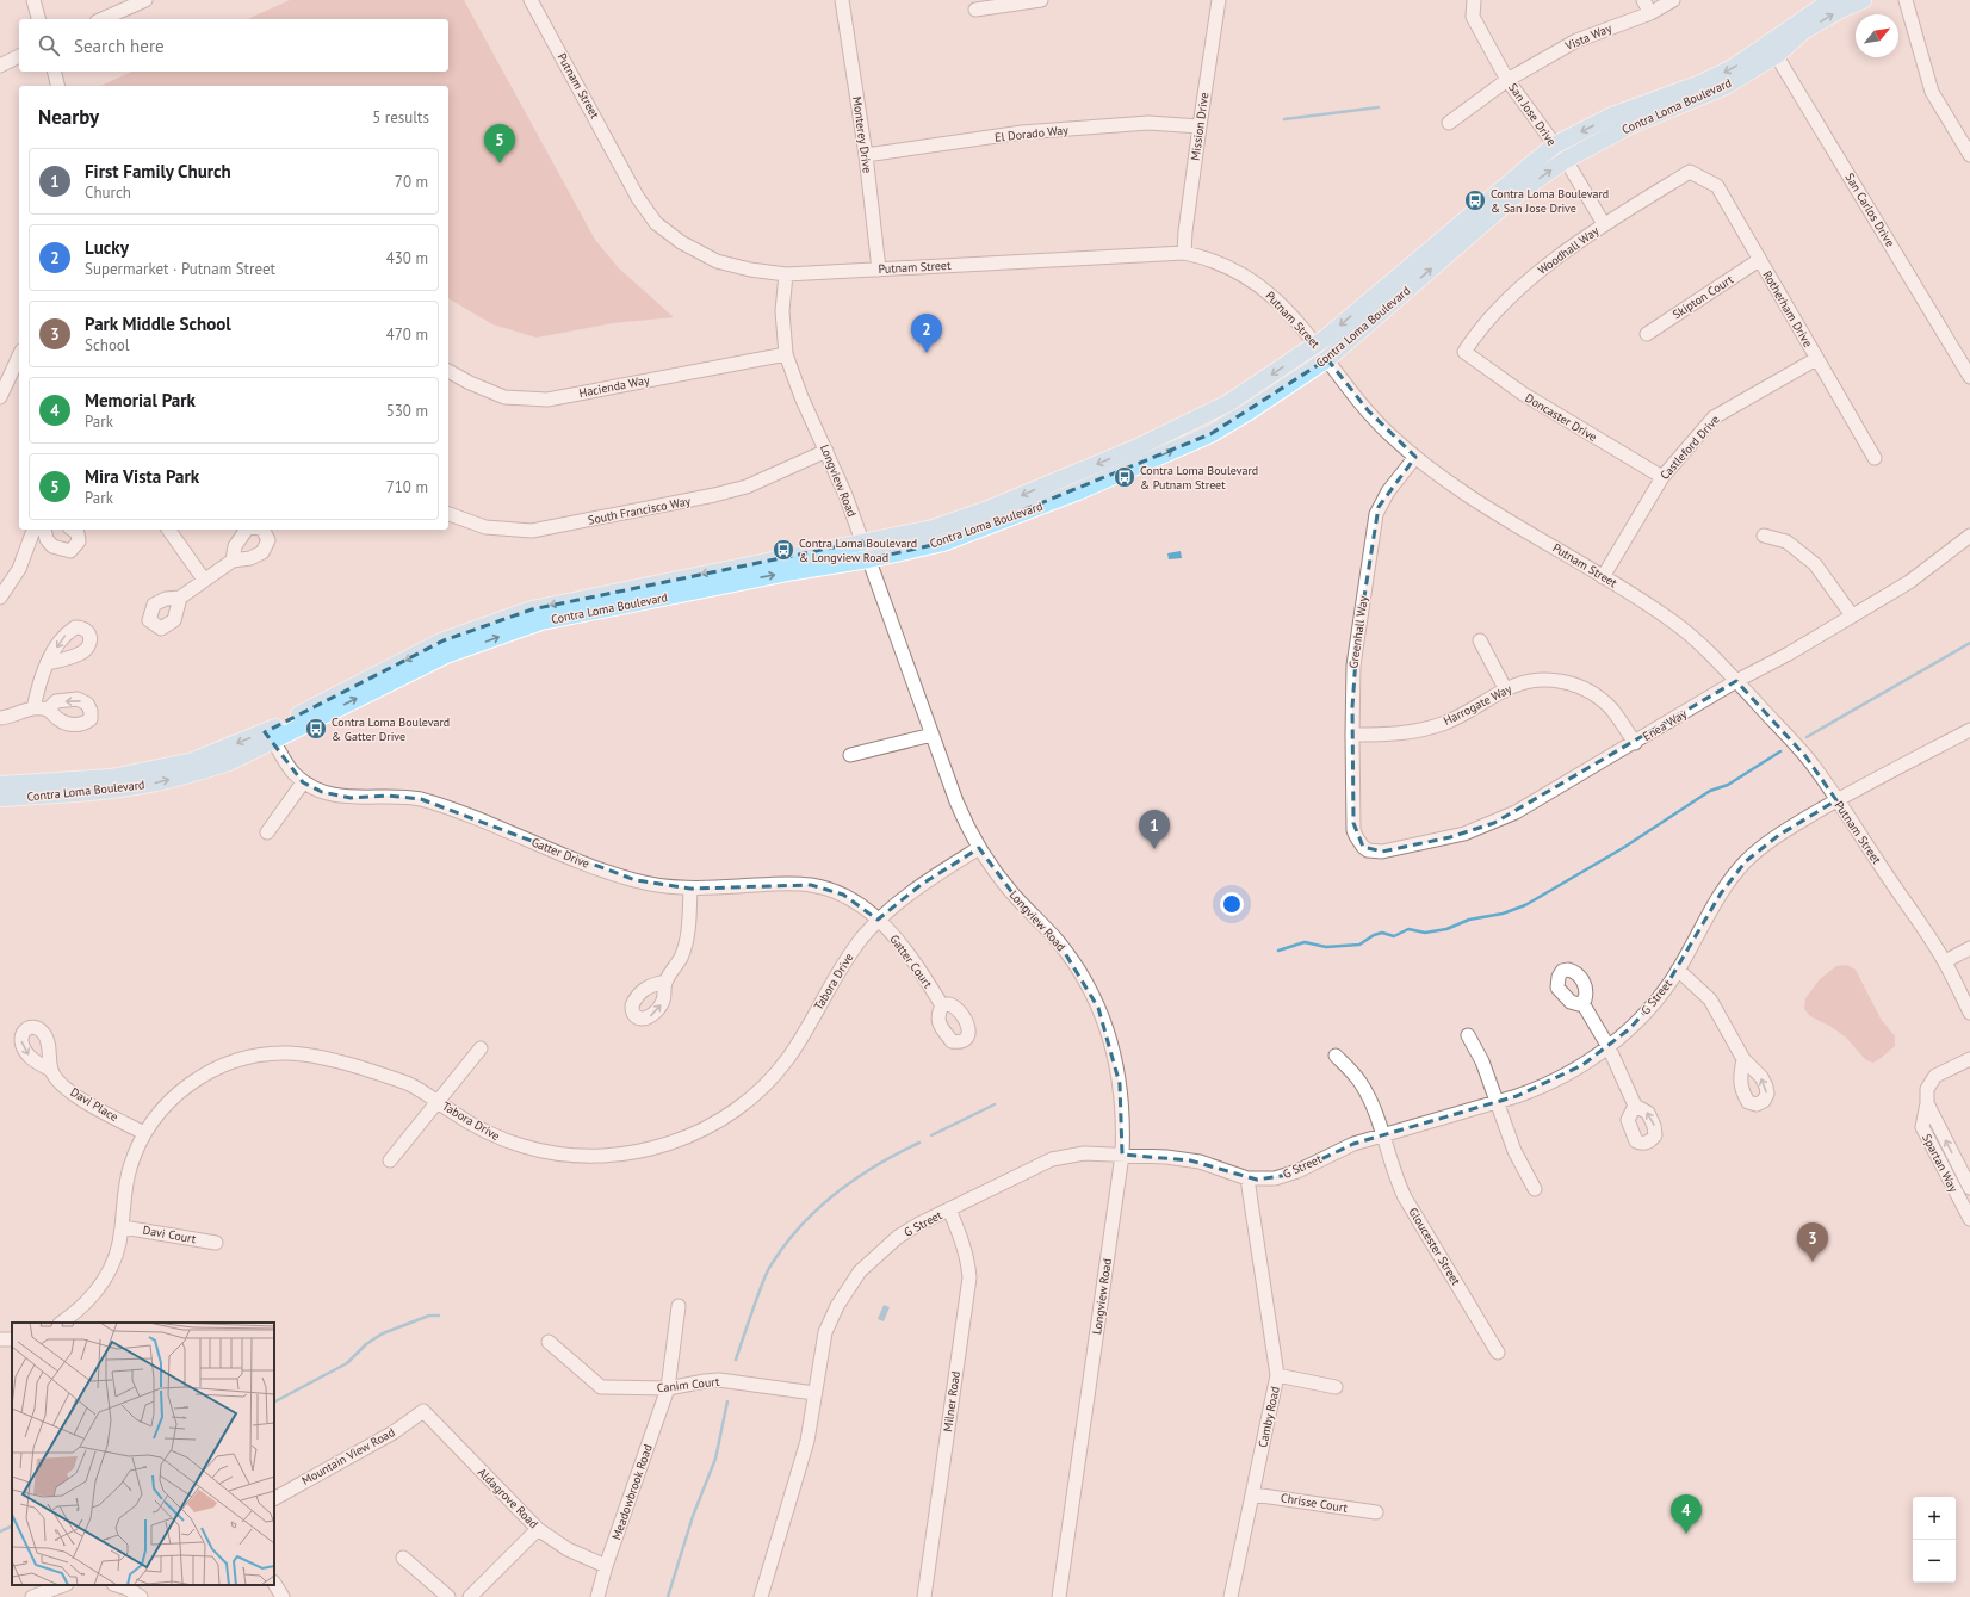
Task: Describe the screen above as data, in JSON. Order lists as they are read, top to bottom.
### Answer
{
  "streets": {
    "main road": ["Contra Loma Boulevard"],
    "street": [
      "Vista Way",
      "Putnam Street",
      "San Jose Drive",
      "Mission Drive",
      "El Dorado Way",
      "Monterey Drive",
      "San Carlos Drive",
      "Woodhall Way",
      "Skipton Court",
      "Rotherham Drive",
      "Hacienda Way",
      "Doncaster Drive",
      "Castleford Drive",
      "Longview Road",
      "South Francisco Way",
      "Greenhall Way",
      "Harrogate Way",
      "Enea Way",
      "Gatter Drive",
      "Gatter Court",
      "Tabora Drive",
      "G Street",
      "Davi Place",
      "Spartan Way",
      "Davi Court",
      "Gloucester Street",
      "Canim Court",
      "Milner Road",
      "Camby Road",
      "Mountain View Road",
      "Meadowbrook Road",
      "Aldagrove Road",
      "Chrisse Court"
    ]
  },
  "crossings": [
    ["Vista Way", "San Jose Drive"],
    ["Putnam Street", "Contra Loma Boulevard"],
    ["Putnam Street", "Mission Drive"],
    ["Putnam Street", "Monterey Drive"],
    ["Putnam Street", "Castleford Drive"],
    ["Putnam Street", "Longview Road"],
    ["Putnam Street", "Greenhall Way"],
    ["Putnam Street", "Enea Way"],
    ["Putnam Street", "G Street"],
    ["Contra Loma Boulevard", "San Jose Drive"],
    ["Contra Loma Boulevard", "San Carlos Drive"],
    ["Contra Loma Boulevard", "Longview Road"],
    ["Contra Loma Boulevard", "Gatter Drive"],
    ["San Jose Drive", "Woodhall Way"],
    ["Mission Drive", "El Dorado Way"],
    ["El Dorado Way", "Monterey Drive"],
    ["Woodhall Way", "Rotherham Drive"],
    ["Woodhall Way", "Doncaster Drive"],
    ["Skipton Court", "Rotherham Drive"],
    ["Rotherham Drive", "Castleford Drive"],
    ["Hacienda Way", "Longview Road"],
    ["Doncaster Drive", "Castleford Drive"],
    ["Longview Road", "South Francisco Way"],
    ["Longview Road", "Tabora Drive"],
    ["Longview Road", "G Street"],
    ["Greenhall Way", "Harrogate Way"],
    ["Greenhall Way", "Enea Way"],
    ["Harrogate Way", "Enea Way"],
    ["Gatter Drive", "Gatter Court"],
    ["Gatter Drive", "Tabora Drive"],
    ["Gatter Court", "Tabora Drive"],
    ["Tabora Drive", "Davi Place"],
    ["Tabora Drive", "Davi Court"],
    ["G Street", "Gloucester Street"],
    ["G Street", "Canim Court"],
    ["G Street", "Milner Road"],
    ["G Street", "Camby Road"],
    ["Canim Court", "Meadowbrook Road"],
    ["Camby Road", "Chrisse Court"],
    ["Mountain View Road", "Aldagrove Road"],
    ["Meadowbrook Road", "Aldagrove Road"]
  ],
  "places": {
    "bus stop": [
      "Contra Loma Boulevard & San Jose Drive",
      "Contra Loma Boulevard & Putnam Street",
      "Contra Loma Boulevard & Longview Road",
      "Contra Loma Boulevard & Gatter Drive"
    ]
  },
  "north": "top right",
  "page": {
    "search": "Search here",
    "heading": ["Nearby", "5 results"],
    "pins": [
      "5",
      "2",
      "1",
      "3",
      "4"
    ],
    "list": [
      {
        "mark": "1",
        "name": "First Family Church",
        "note": "Church",
        "value": "70 m"
      },
      {
        "mark": "2",
        "name": "Lucky",
        "note": "Supermarket · Putnam Street",
        "value": "430 m"
      },
      {
        "mark": "3",
        "name": "Park Middle School",
        "note": "School",
        "value": "470 m"
      },
      {
        "mark": "4",
        "name": "Memorial Park",
        "note": "Park",
        "value": "530 m"
      },
      {
        "mark": "5",
        "name": "Mira Vista Park",
        "note": "Park",
        "value": "710 m"
      }
    ],
    "map_buttons": ["+", "−"]
  }
}
